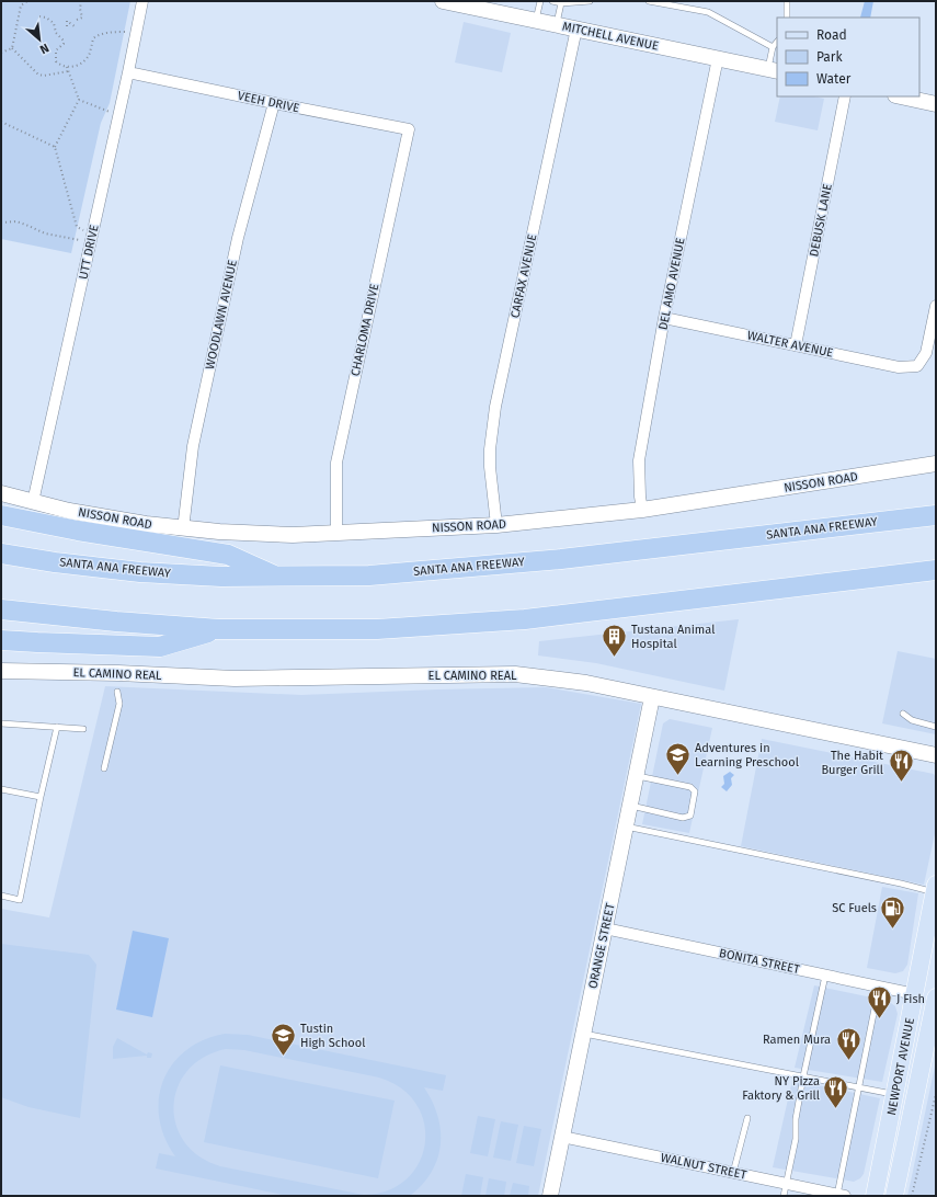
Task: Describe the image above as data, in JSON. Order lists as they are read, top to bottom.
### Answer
{
  "streets": {
    "highway": ["SANTA ANA FREEWAY"],
    "main road": ["NEWPORT AVENUE"],
    "street": [
      "MITCHELL AVENUE",
      "VEEH DRIVE",
      "DEBUSK LANE",
      "UTT DRIVE",
      "CARFAX AVENUE",
      "DEL AMO AVENUE",
      "WOODLAWN AVENUE",
      "CHARLOMA DRIVE",
      "WALTER AVENUE",
      "NISSON ROAD",
      "EL CAMINO REAL",
      "ORANGE STREET",
      "BONITA STREET",
      "WALNUT STREET"
    ]
  },
  "crossings": [
    ["MITCHELL AVENUE", "CARFAX AVENUE"],
    ["MITCHELL AVENUE", "DEL AMO AVENUE"],
    ["VEEH DRIVE", "UTT DRIVE"],
    ["VEEH DRIVE", "WOODLAWN AVENUE"],
    ["VEEH DRIVE", "CHARLOMA DRIVE"],
    ["DEBUSK LANE", "WALTER AVENUE"],
    ["UTT DRIVE", "NISSON ROAD"],
    ["CARFAX AVENUE", "NISSON ROAD"],
    ["DEL AMO AVENUE", "WALTER AVENUE"],
    ["DEL AMO AVENUE", "NISSON ROAD"],
    ["WOODLAWN AVENUE", "NISSON ROAD"],
    ["CHARLOMA DRIVE", "NISSON ROAD"],
    ["EL CAMINO REAL", "ORANGE STREET"],
    ["ORANGE STREET", "BONITA STREET"],
    ["ORANGE STREET", "WALNUT STREET"],
    ["BONITA STREET", "NEWPORT AVENUE"]
  ],
  "places": {
    "building": ["Tustana Animal Hospital"],
    "school or university": ["Adventures in Learning Preschool", "Tustin High School"],
    "restaurant": [
      "The Habit Burger Grill",
      "J Fish",
      "Ramen Mura",
      "NY Pizza Faktory & Grill"
    ],
    "fuel station": ["SC Fuels"]
  },
  "legend": ["Road", "Park", "Water"],
  "north": "bottom right"
}
